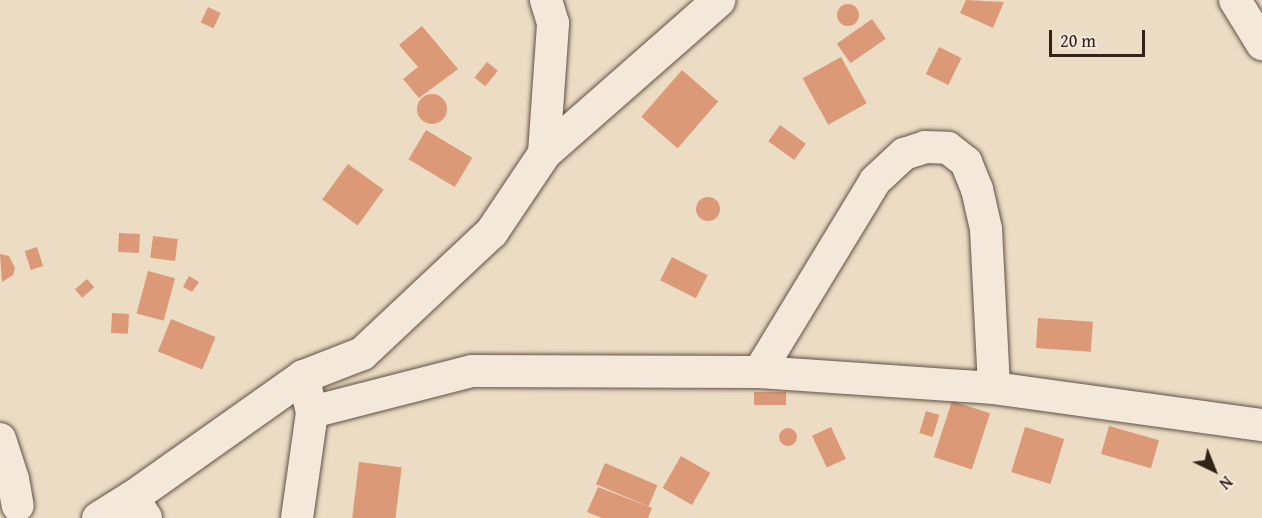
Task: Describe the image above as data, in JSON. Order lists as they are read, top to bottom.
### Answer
{
  "scale_bar": "20 m",
  "north": "bottom right"
}
